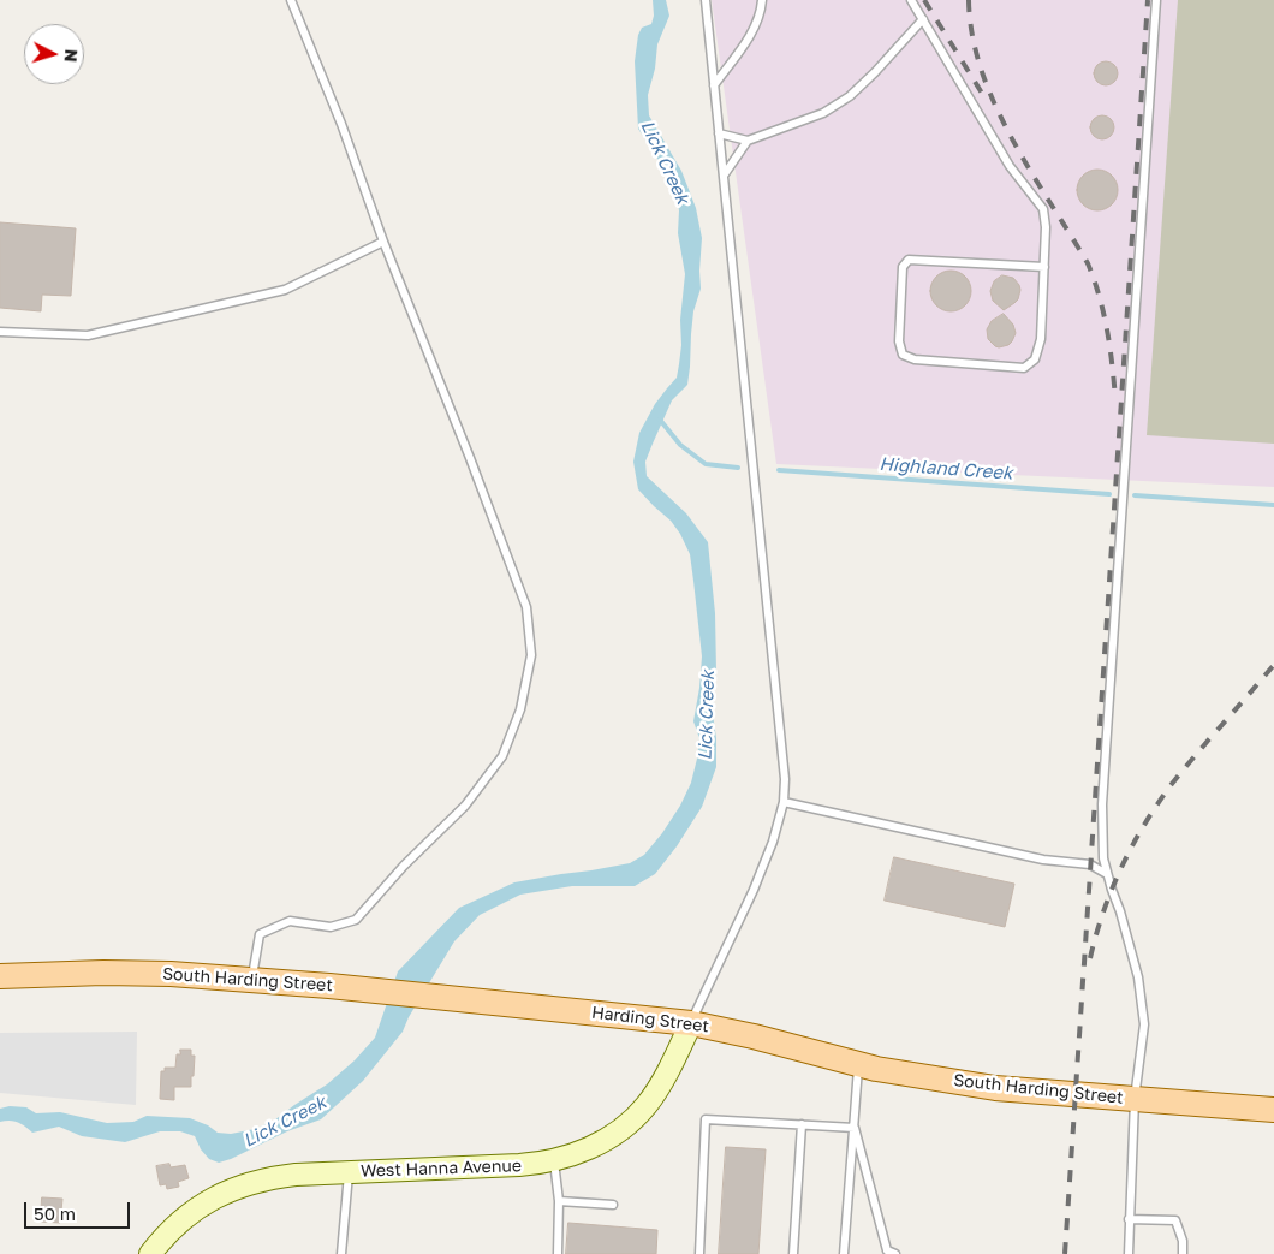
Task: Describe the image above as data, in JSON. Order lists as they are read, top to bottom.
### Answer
{
  "streets": {
    "main road": ["South Harding Street", "Harding Street", "West Hanna Avenue"]
  },
  "crossings": [
    ["South Harding Street", "Harding Street"],
    ["Harding Street", "West Hanna Avenue"]
  ],
  "water": ["Lick Creek", "Highland Creek"],
  "scale_bar": "50 m",
  "north": "right"
}
